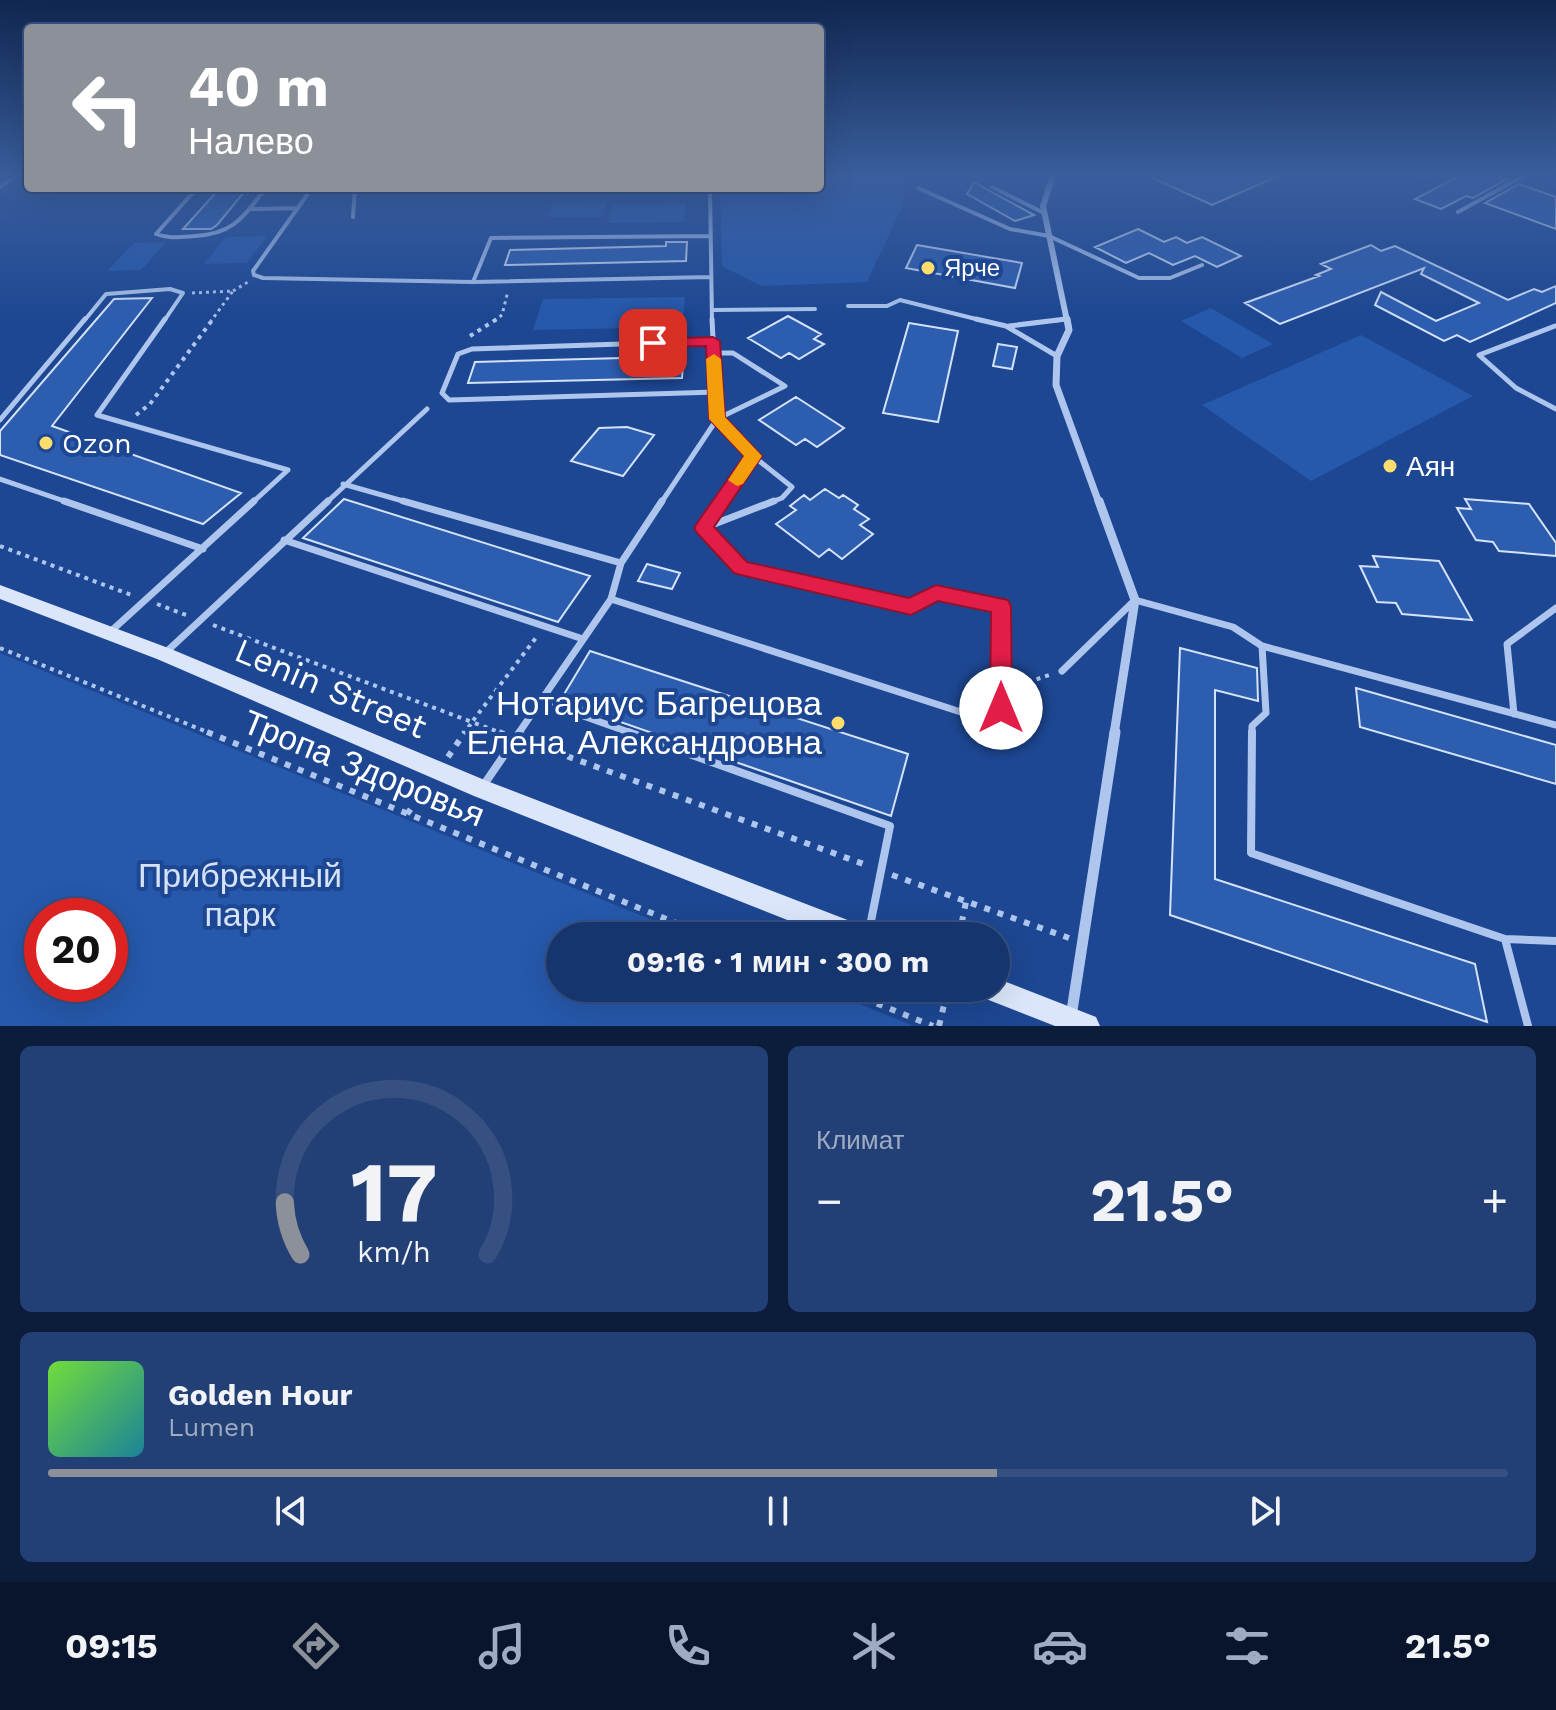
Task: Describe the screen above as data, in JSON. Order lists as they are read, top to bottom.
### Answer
{
  "streets": {
    "street": ["Lenin Street"],
    "path": ["Тропа Здоровья"]
  },
  "parks": ["Прибрежный парк"],
  "places": [
    "Ярче",
    "Ozon",
    "Аян",
    "Нотариус Багрецова Елена Александровна"
  ],
  "page": {
    "turn": ["40 m", "Налево"],
    "limit": "20",
    "trip": "09:16 · 1 мин · 300 m",
    "tile": "Климат",
    "heat": ["−", "21.5°", "+"],
    "song": ["Golden Hour", "Lumen"],
    "tabs": ["09:15", "21.5°"],
    "gauge": ["17", "km/h"]
  }
}
